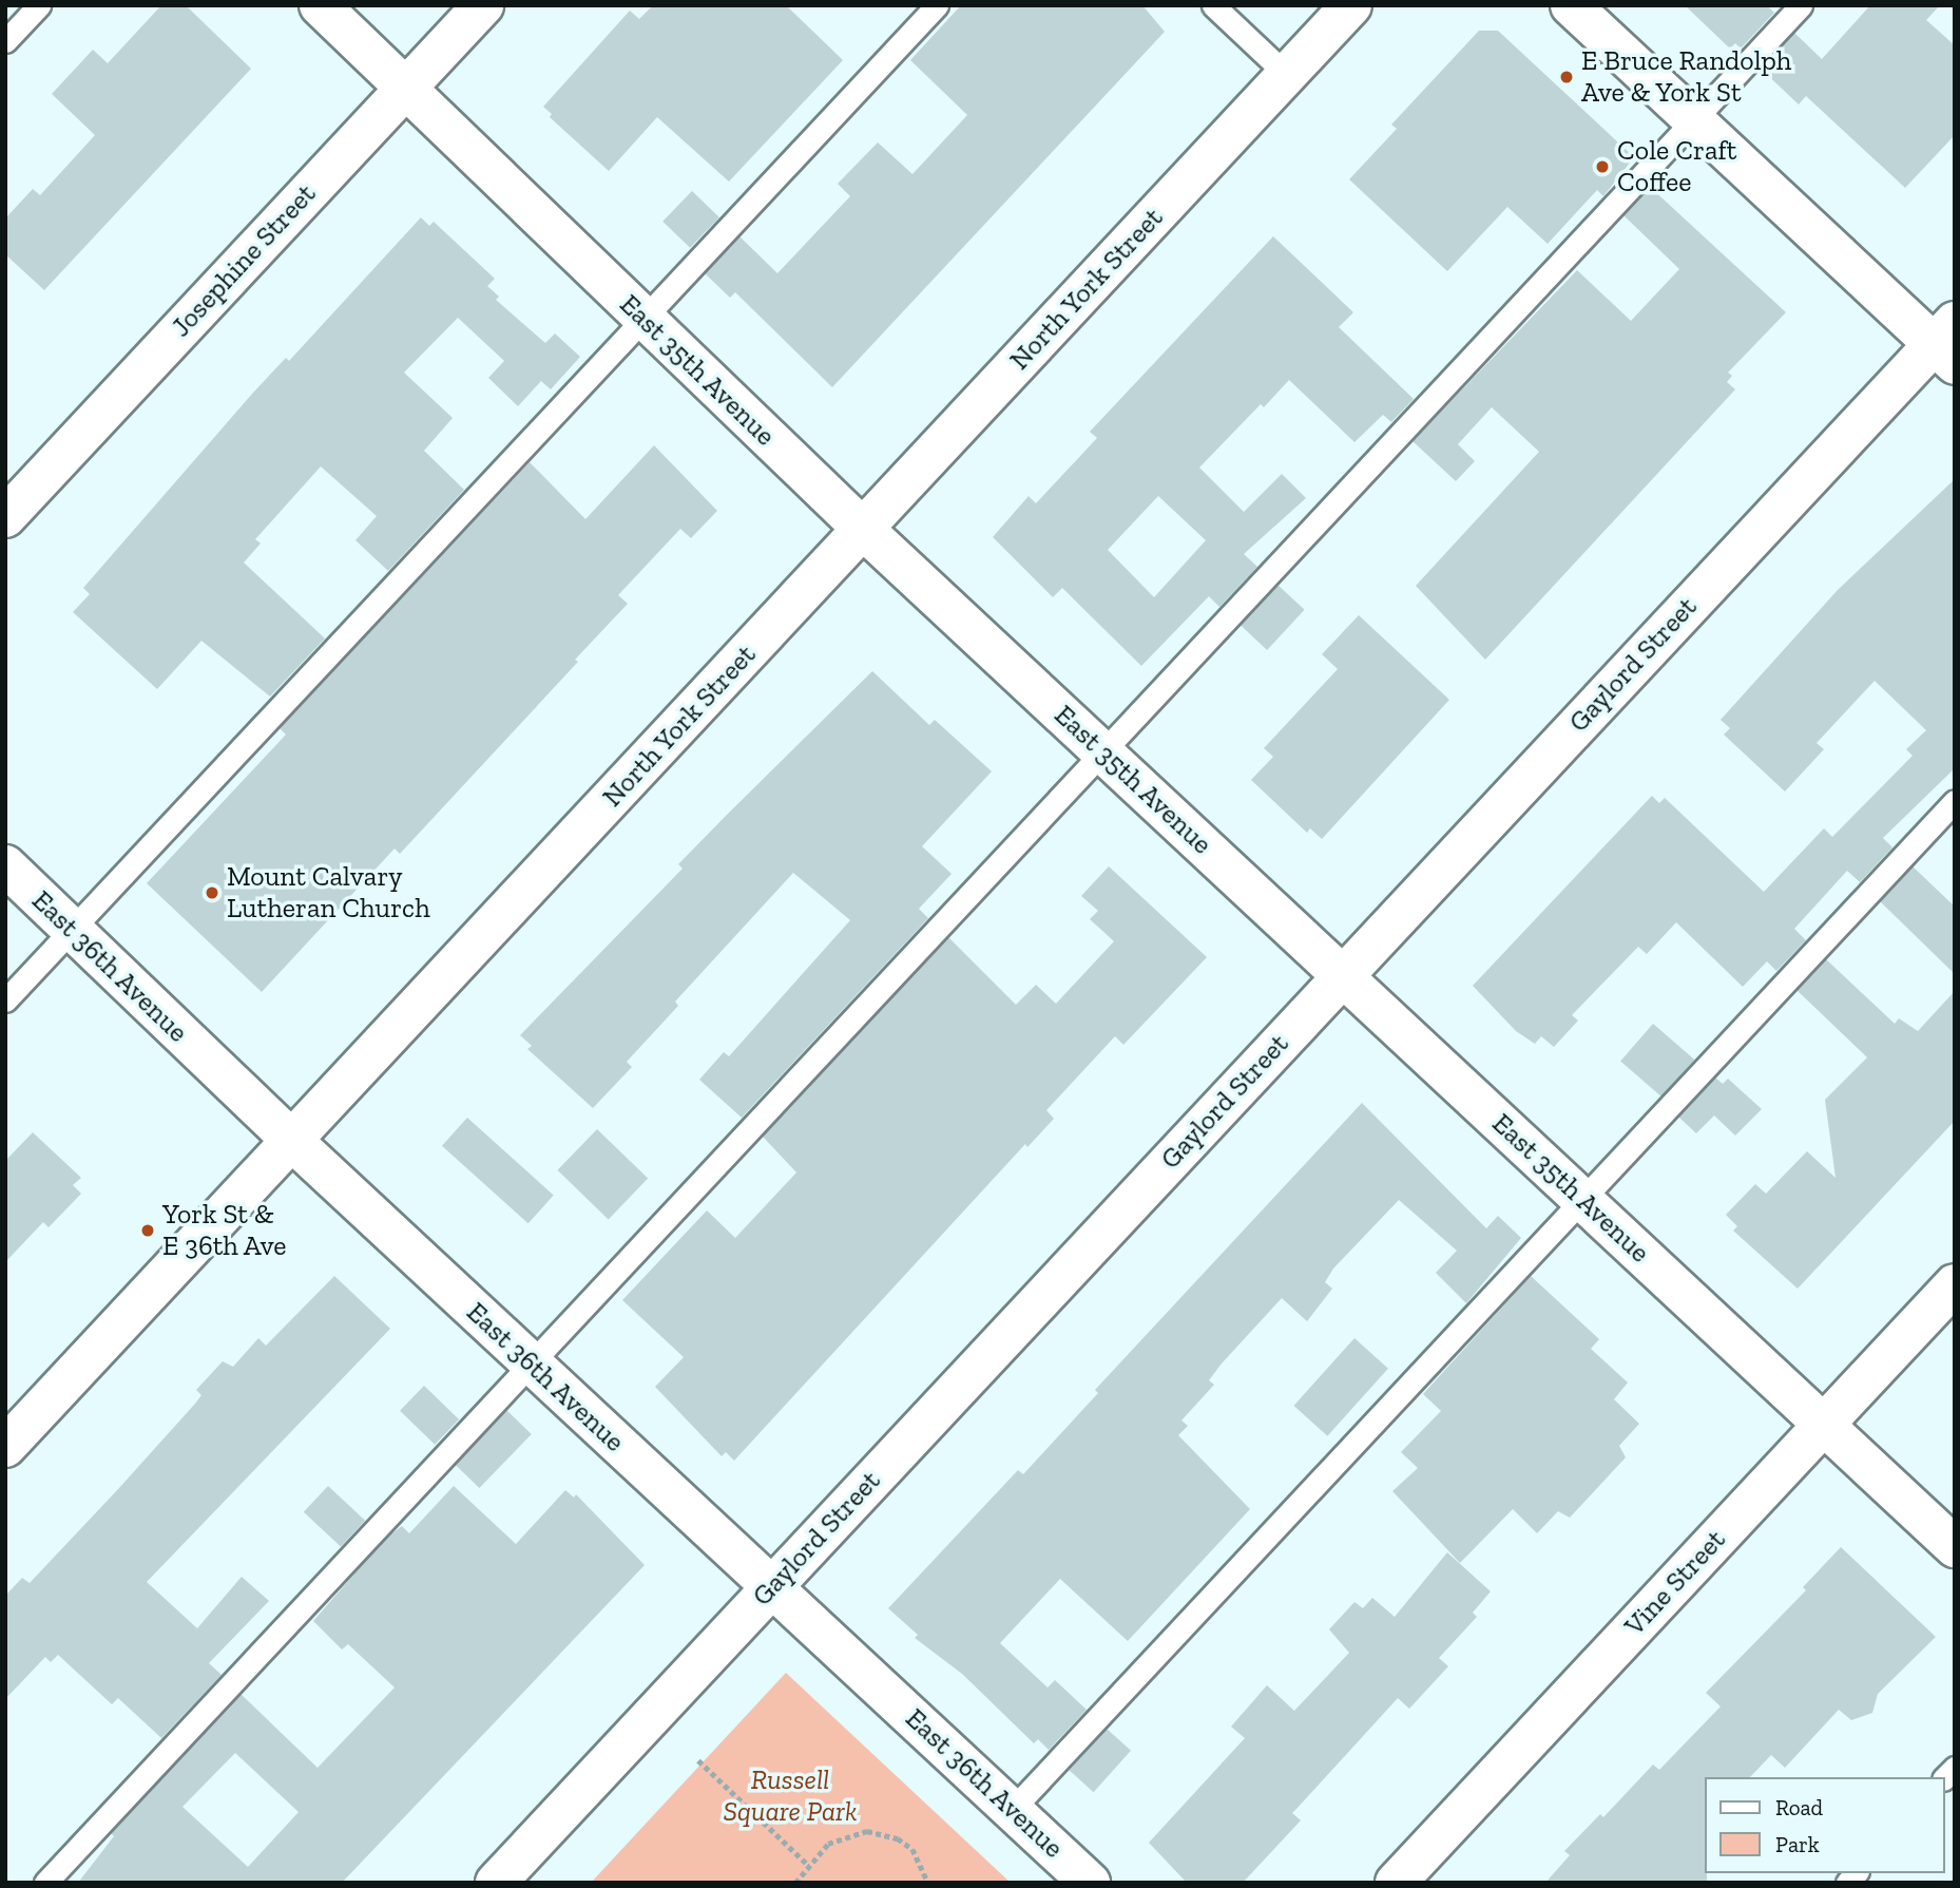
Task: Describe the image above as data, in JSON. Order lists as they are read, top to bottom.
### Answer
{
  "streets": {
    "street": [
      "Josephine Street",
      "North York Street",
      "East 35th Avenue",
      "Gaylord Street",
      "East 36th Avenue",
      "Vine Street"
    ]
  },
  "crossings": [
    ["Josephine Street", "East 35th Avenue"],
    ["North York Street", "East 35th Avenue"],
    ["North York Street", "East 36th Avenue"],
    ["East 35th Avenue", "Gaylord Street"],
    ["East 35th Avenue", "Vine Street"],
    ["Gaylord Street", "East 36th Avenue"]
  ],
  "parks": ["Russell Square Park"],
  "places": [
    "E Bruce Randolph Ave & York St",
    "Cole Craft Coffee",
    "Mount Calvary Lutheran Church",
    "York St & E 36th Ave"
  ],
  "legend": ["Road", "Park"]
}
